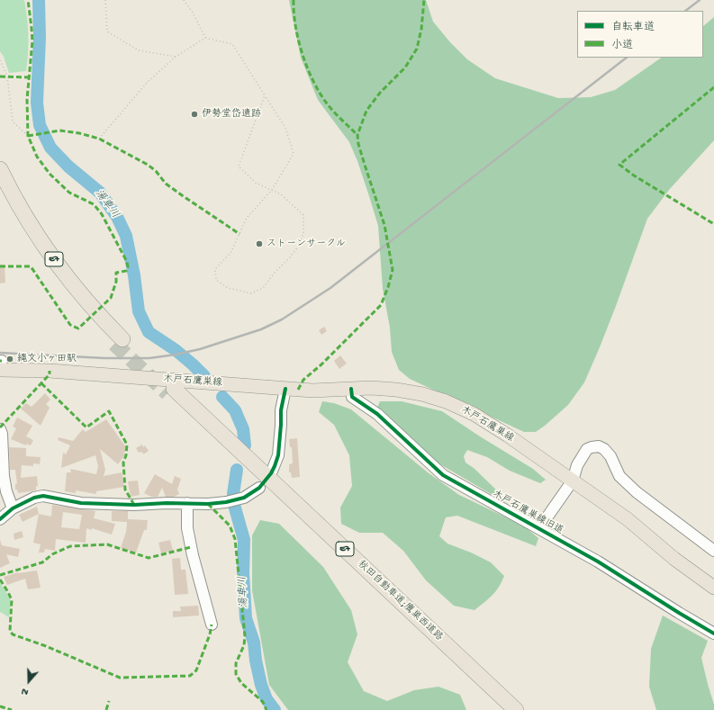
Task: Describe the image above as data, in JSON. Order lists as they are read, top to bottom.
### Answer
{
  "streets": {
    "highway": ["E7", "秋田自動車道;鷹巣西道路"],
    "main road": ["木戸石鷹巣線"],
    "street": ["木戸石鷹巣線旧道"]
  },
  "crossings": [
    ["木戸石鷹巣線", "木戸石鷹巣線旧道"]
  ],
  "water": ["湯車川"],
  "places": ["伊勢堂岱遺跡", "ストーンサークル", "縄文小ヶ田駅"],
  "legend": ["自転車道", "小道"],
  "north": "bottom"
}
